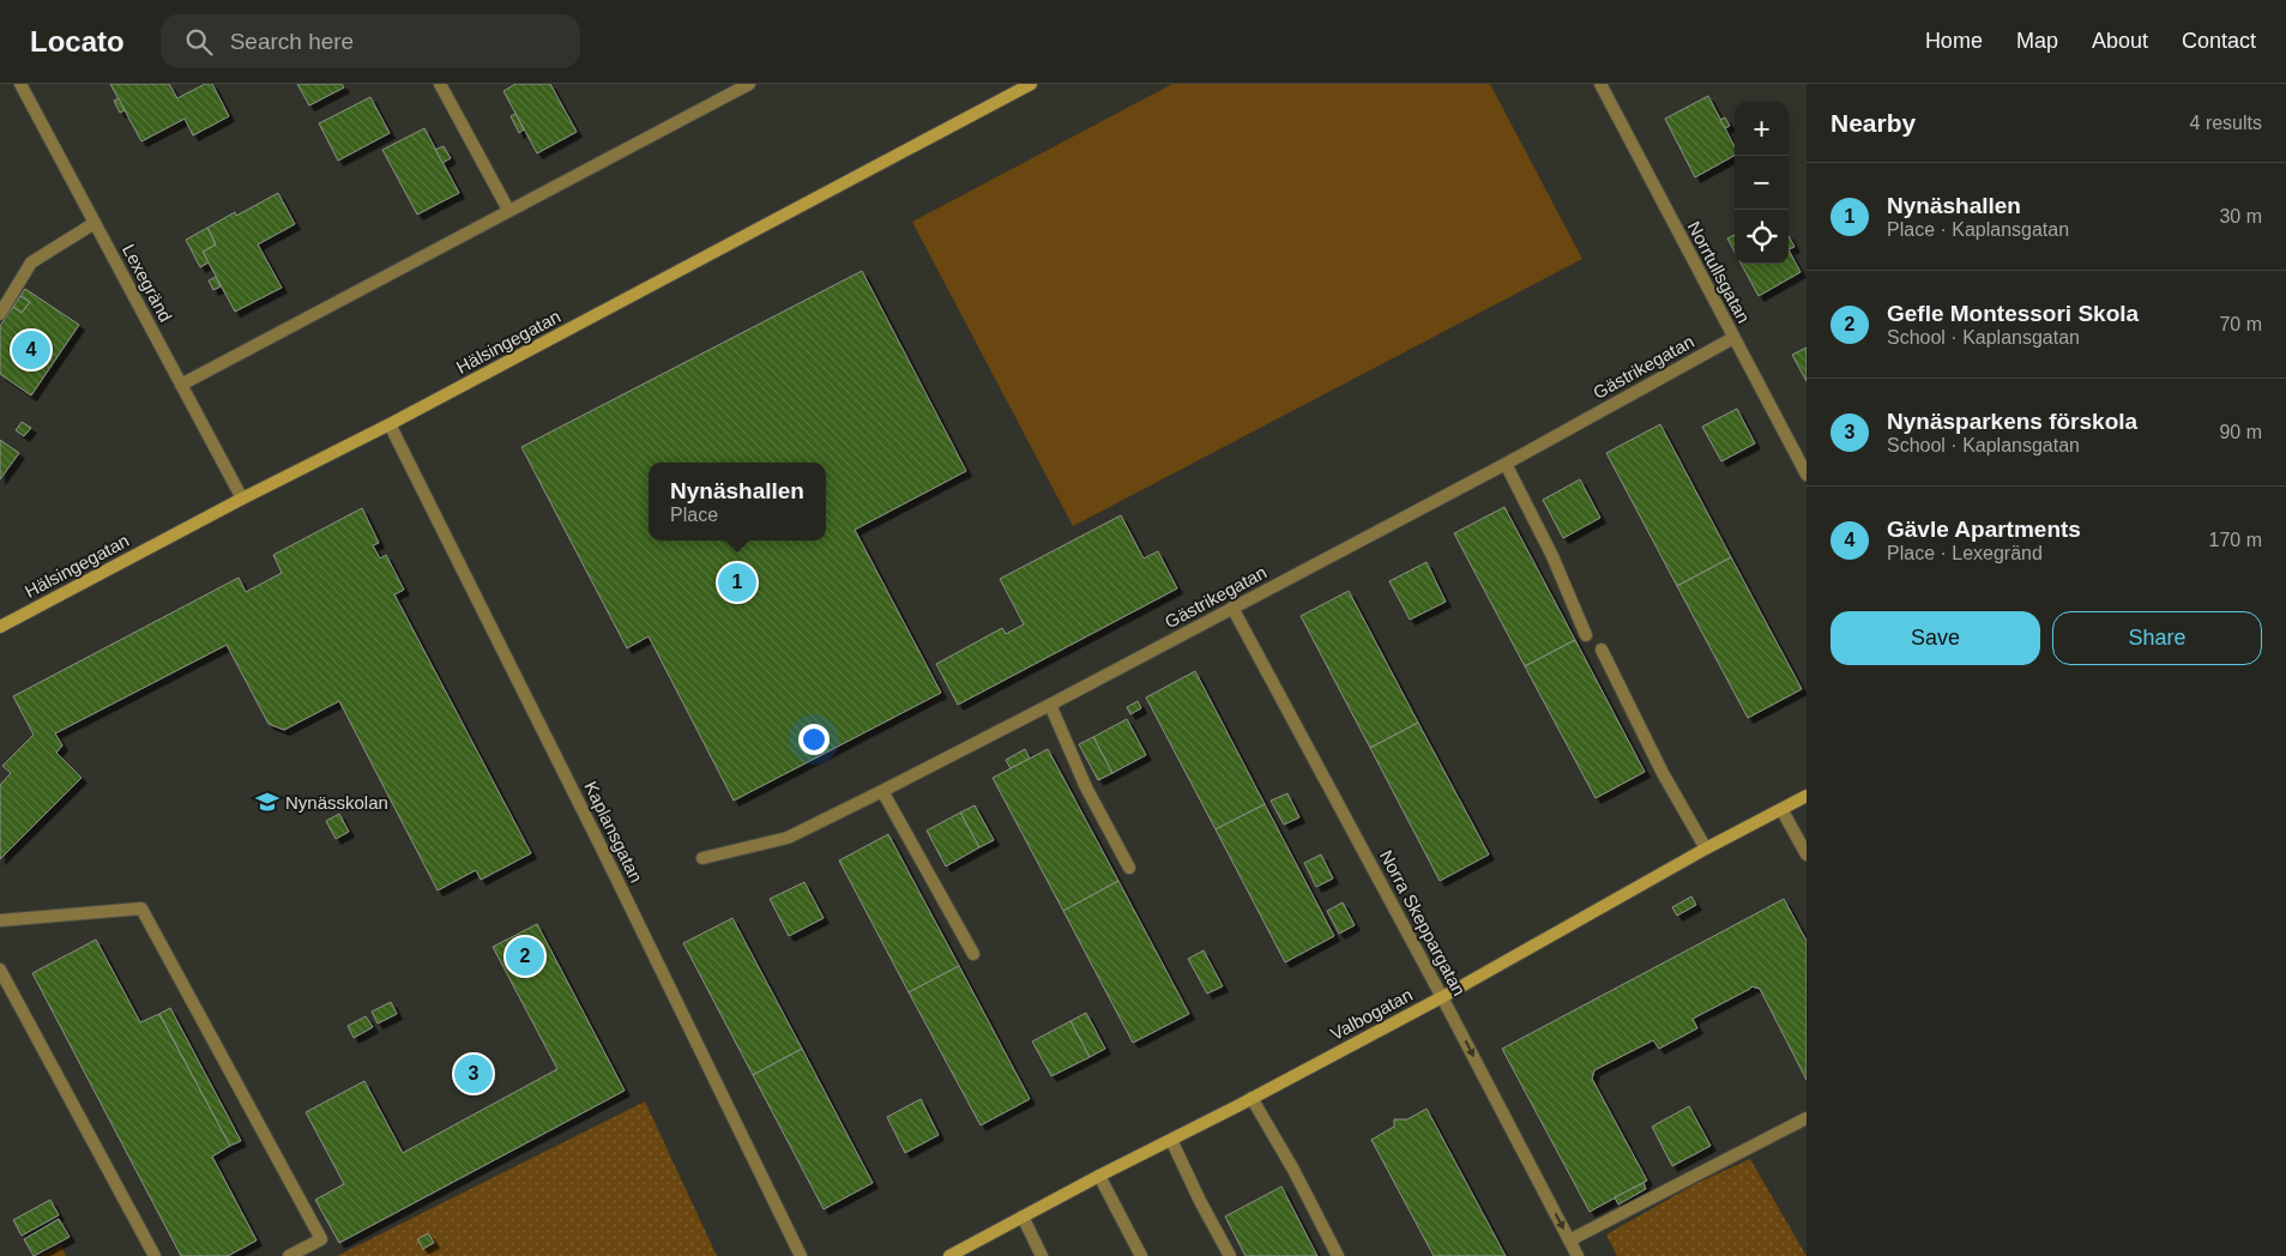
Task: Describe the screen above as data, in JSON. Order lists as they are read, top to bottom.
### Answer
{
  "streets": {
    "street": [
      "Norrtullsgatan",
      "Lexegränd",
      "Hälsingegatan",
      "Gästrikegatan",
      "Kaplansgatan",
      "Norra Skeppargatan",
      "Valbogatan"
    ]
  },
  "crossings": [
    ["Norrtullsgatan", "Gästrikegatan"],
    ["Lexegränd", "Hälsingegatan"],
    ["Hälsingegatan", "Kaplansgatan"],
    ["Gästrikegatan", "Norra Skeppargatan"],
    ["Norra Skeppargatan", "Valbogatan"]
  ],
  "one_way": ["Norra Skeppargatan"],
  "places": {
    "school or university": ["Nynässkolan"]
  },
  "page": {
    "header": "Locato",
    "search": "Search here",
    "nav": [
      "Home",
      "Map",
      "About",
      "Contact"
    ],
    "heading": ["Nearby", "4 results"],
    "map_buttons": ["+", "−"],
    "list": [
      {
        "mark": "1",
        "name": "Nynäshallen",
        "note": "Place · Kaplansgatan",
        "value": "30 m"
      },
      {
        "mark": "2",
        "name": "Gefle Montessori Skola",
        "note": "School · Kaplansgatan",
        "value": "70 m"
      },
      {
        "mark": "3",
        "name": "Nynäsparkens förskola",
        "note": "School · Kaplansgatan",
        "value": "90 m"
      },
      {
        "mark": "4",
        "name": "Gävle Apartments",
        "note": "Place · Lexegränd",
        "value": "170 m"
      }
    ],
    "pins": [
      "4",
      "1",
      "2",
      "3"
    ],
    "popup": ["Nynäshallen", "Place"],
    "buttons": ["Save", "Share"]
  }
}
